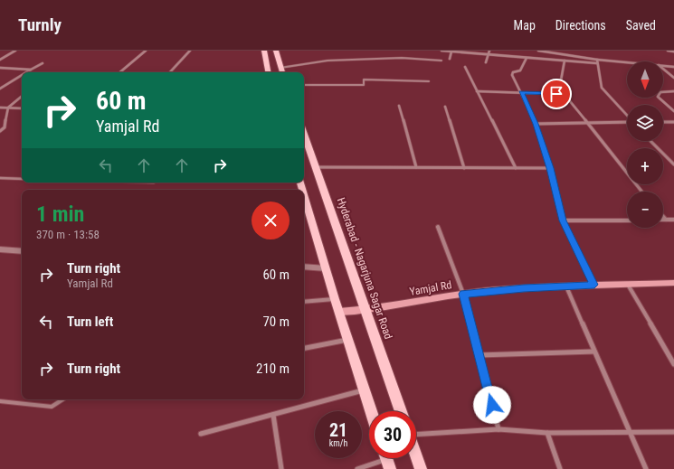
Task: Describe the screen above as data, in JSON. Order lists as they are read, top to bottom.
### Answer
{
  "streets": {
    "main road": ["Hyderabad - Nagarjuna Sagar Road", "Yamjal Rd"]
  },
  "crossings": [
    ["Hyderabad - Nagarjuna Sagar Road", "Yamjal Rd"]
  ],
  "north": "bottom",
  "page": {
    "header": "Turnly",
    "nav": ["Map", "Directions", "Saved"],
    "map_buttons": ["+", "−"],
    "turn": ["60 m", "Yamjal Rd"],
    "heading": ["1 min", "370 m · 13:58"],
    "list": [
      {
        "name": "Turn right",
        "note": "Yamjal Rd",
        "value": "60 m"
      },
      {
        "name": "Turn left",
        "value": "70 m"
      },
      {
        "name": "Turn right",
        "value": "210 m"
      }
    ],
    "speed": "21 km/h",
    "limit": "30"
  }
}
